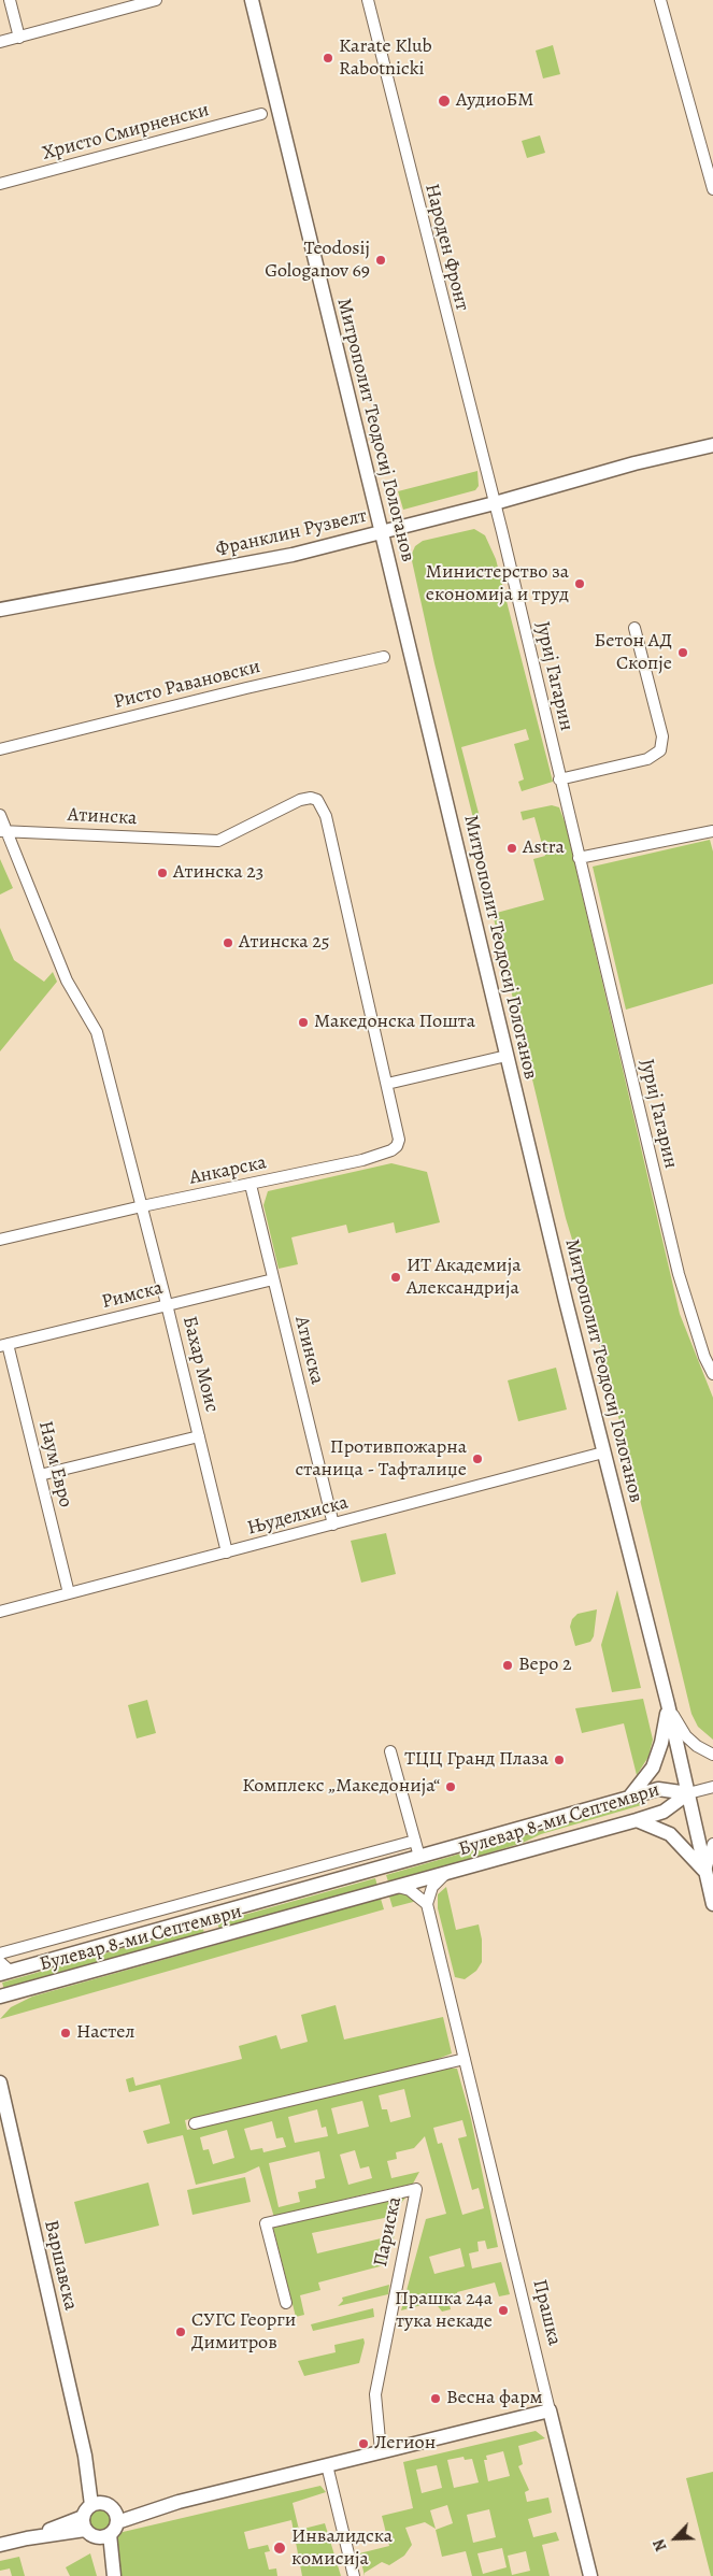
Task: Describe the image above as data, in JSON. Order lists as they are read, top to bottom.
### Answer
{
  "streets": {
    "street": [
      "Христо Смирненски",
      "Народен Фронт",
      "Митрополит Теодосиј Гологанов",
      "Франклин Рузвелт",
      "Јуриј Гагарин",
      "Ристо Равановски",
      "Атинска",
      "Анкарска",
      "Римска",
      "Бахар Моис",
      "Наум Евро",
      "Њуделхиска",
      "Булевар 8-ми Септември",
      "Париска",
      "Варшавска",
      "Прашка"
    ]
  },
  "crossings": [
    ["Народен Фронт", "Франклин Рузвелт"],
    ["Народен Фронт", "Јуриј Гагарин"],
    ["Митрополит Теодосиј Гологанов", "Франклин Рузвелт"],
    ["Митрополит Теодосиј Гологанов", "Њуделхиска"],
    ["Митрополит Теодосиј Гологанов", "Булевар 8-ми Септември"],
    ["Франклин Рузвелт", "Јуриј Гагарин"],
    ["Атинска", "Анкарска"],
    ["Атинска", "Римска"],
    ["Атинска", "Бахар Моис"],
    ["Атинска", "Њуделхиска"],
    ["Анкарска", "Бахар Моис"],
    ["Римска", "Бахар Моис"],
    ["Римска", "Наум Евро"],
    ["Бахар Моис", "Наум Евро"],
    ["Бахар Моис", "Њуделхиска"],
    ["Наум Евро", "Њуделхиска"]
  ],
  "places": [
    "Karate Klub Rabotnicki",
    "АудиоБМ",
    "Teodosij Gologanov 69",
    "Министерство за економија и труд",
    "Бетон АД Скопје",
    "Astra",
    "Атинска 23",
    "Атинска 25",
    "Македонска Пошта",
    "ИТ Академија Александрија",
    "Противпожарна станица - Тафталиџе",
    "Веро 2",
    "ТЦЦ Гранд Плаза",
    "Комплекс „Македонија“",
    "Настел",
    "Прашка 24а тука некаде",
    "СУГС Георги Димитров",
    "Весна фарм",
    "Легион",
    "Инвалидска комисија"
  ],
  "north": "bottom left"
}
